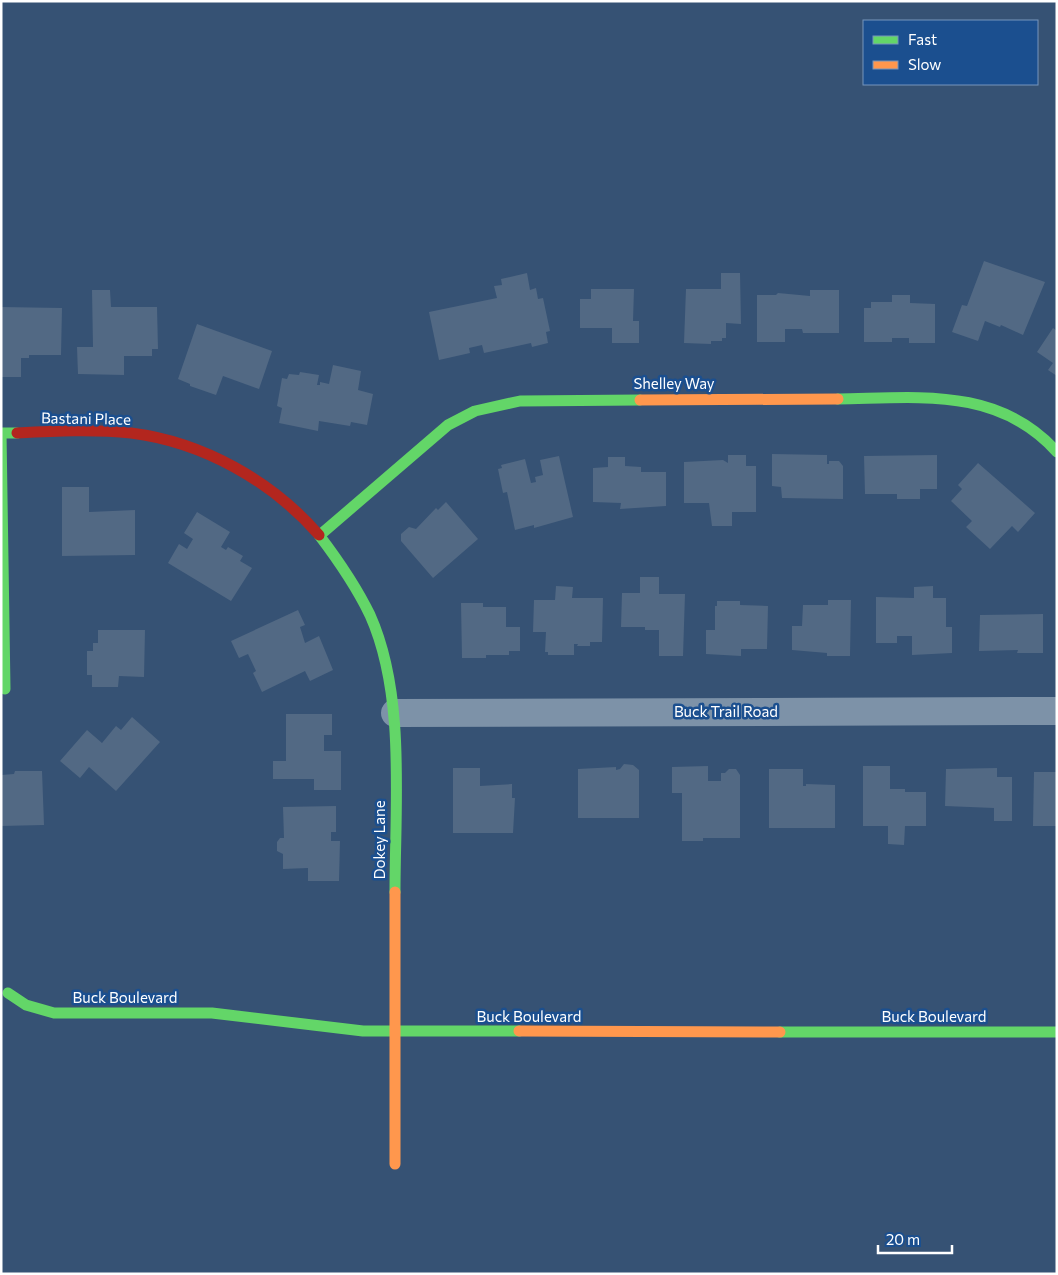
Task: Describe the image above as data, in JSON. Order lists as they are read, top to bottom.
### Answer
{
  "streets": {
    "street": [
      "Shelley Way",
      "Bastani Place",
      "Buck Trail Road",
      "Dokey Lane",
      "Buck Boulevard"
    ]
  },
  "crossings": [
    ["Shelley Way", "Bastani Place"],
    ["Shelley Way", "Dokey Lane"],
    ["Bastani Place", "Dokey Lane"],
    ["Buck Trail Road", "Dokey Lane"],
    ["Dokey Lane", "Buck Boulevard"]
  ],
  "legend": ["Fast", "Slow"],
  "scale_bar": "20 m"
}
